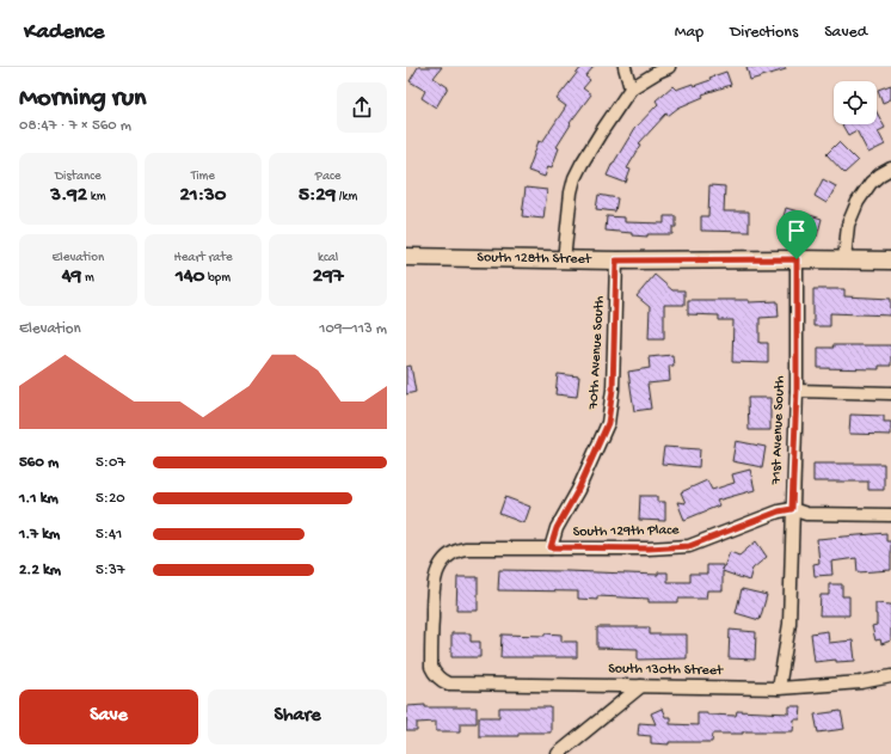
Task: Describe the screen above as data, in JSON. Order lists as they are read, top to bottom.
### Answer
{
  "streets": {
    "street": [
      "South 128th Street",
      "70th Avenue South",
      "71st Avenue South",
      "South 129th Place",
      "South 130th Street"
    ]
  },
  "crossings": [
    ["South 128th Street", "70th Avenue South"],
    ["South 128th Street", "71st Avenue South"],
    ["70th Avenue South", "South 129th Place"],
    ["71st Avenue South", "South 129th Place"],
    ["71st Avenue South", "South 130th Street"],
    ["South 129th Place", "South 130th Street"]
  ],
  "page": {
    "header": "Kadence",
    "nav": ["Map", "Directions", "Saved"],
    "heading": ["Morning run", "08:47 · 7 × 560 m"],
    "stats": [
      ["Distance", "3.92 km"],
      ["Time", "21:30"],
      ["Pace", "5:29 /km"],
      ["Elevation", "49 m"],
      ["Heart rate", "140 bpm"],
      ["kcal", "297"]
    ],
    "chart": ["Elevation", "109–113 m"],
    "list": [
      {
        "name": "560 m",
        "note": "5:07"
      },
      {
        "name": "1.1 km",
        "note": "5:20"
      },
      {
        "name": "1.7 km",
        "note": "5:41"
      },
      {
        "name": "2.2 km",
        "note": "5:37"
      }
    ],
    "buttons": ["Save", "Share"]
  }
}
